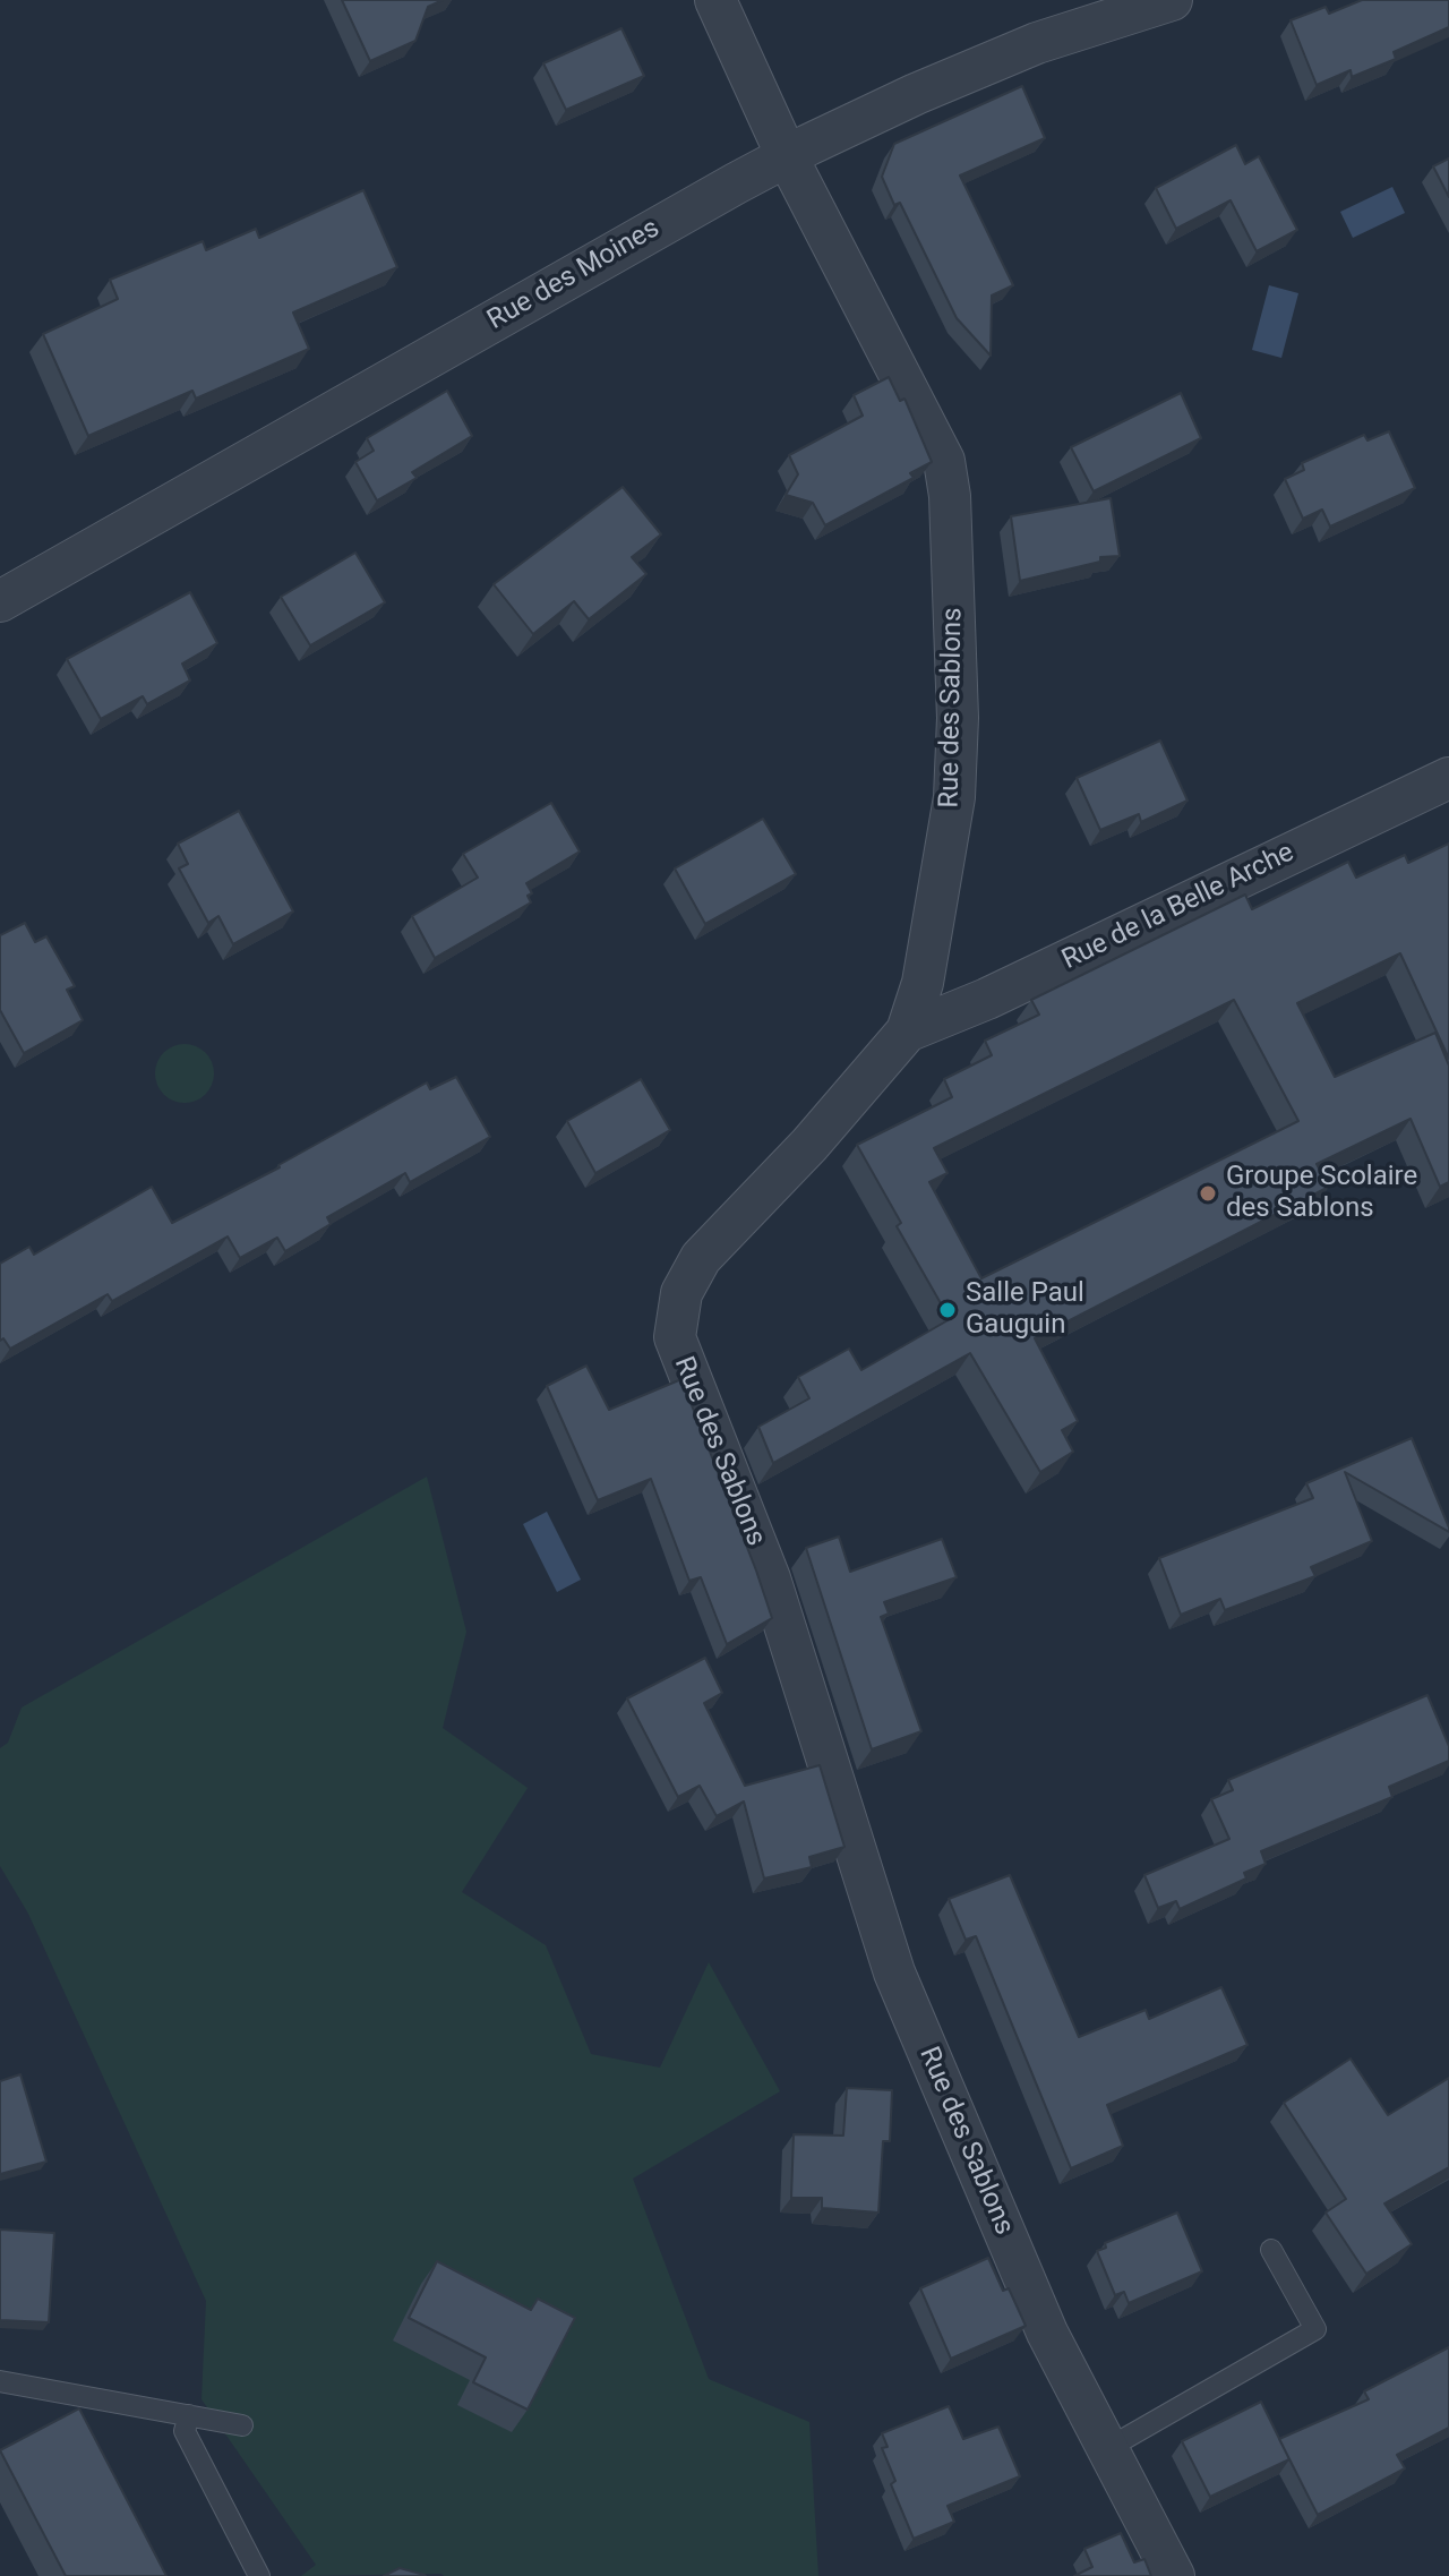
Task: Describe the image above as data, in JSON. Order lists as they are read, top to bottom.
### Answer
{
  "streets": {
    "street": ["Rue des Moines", "Rue des Sablons", "Rue de la Belle Arche"]
  },
  "crossings": [
    ["Rue des Moines", "Rue des Sablons"],
    ["Rue des Sablons", "Rue de la Belle Arche"]
  ],
  "places": ["Groupe Scolaire des Sablons", "Salle Paul Gauguin"]
}
